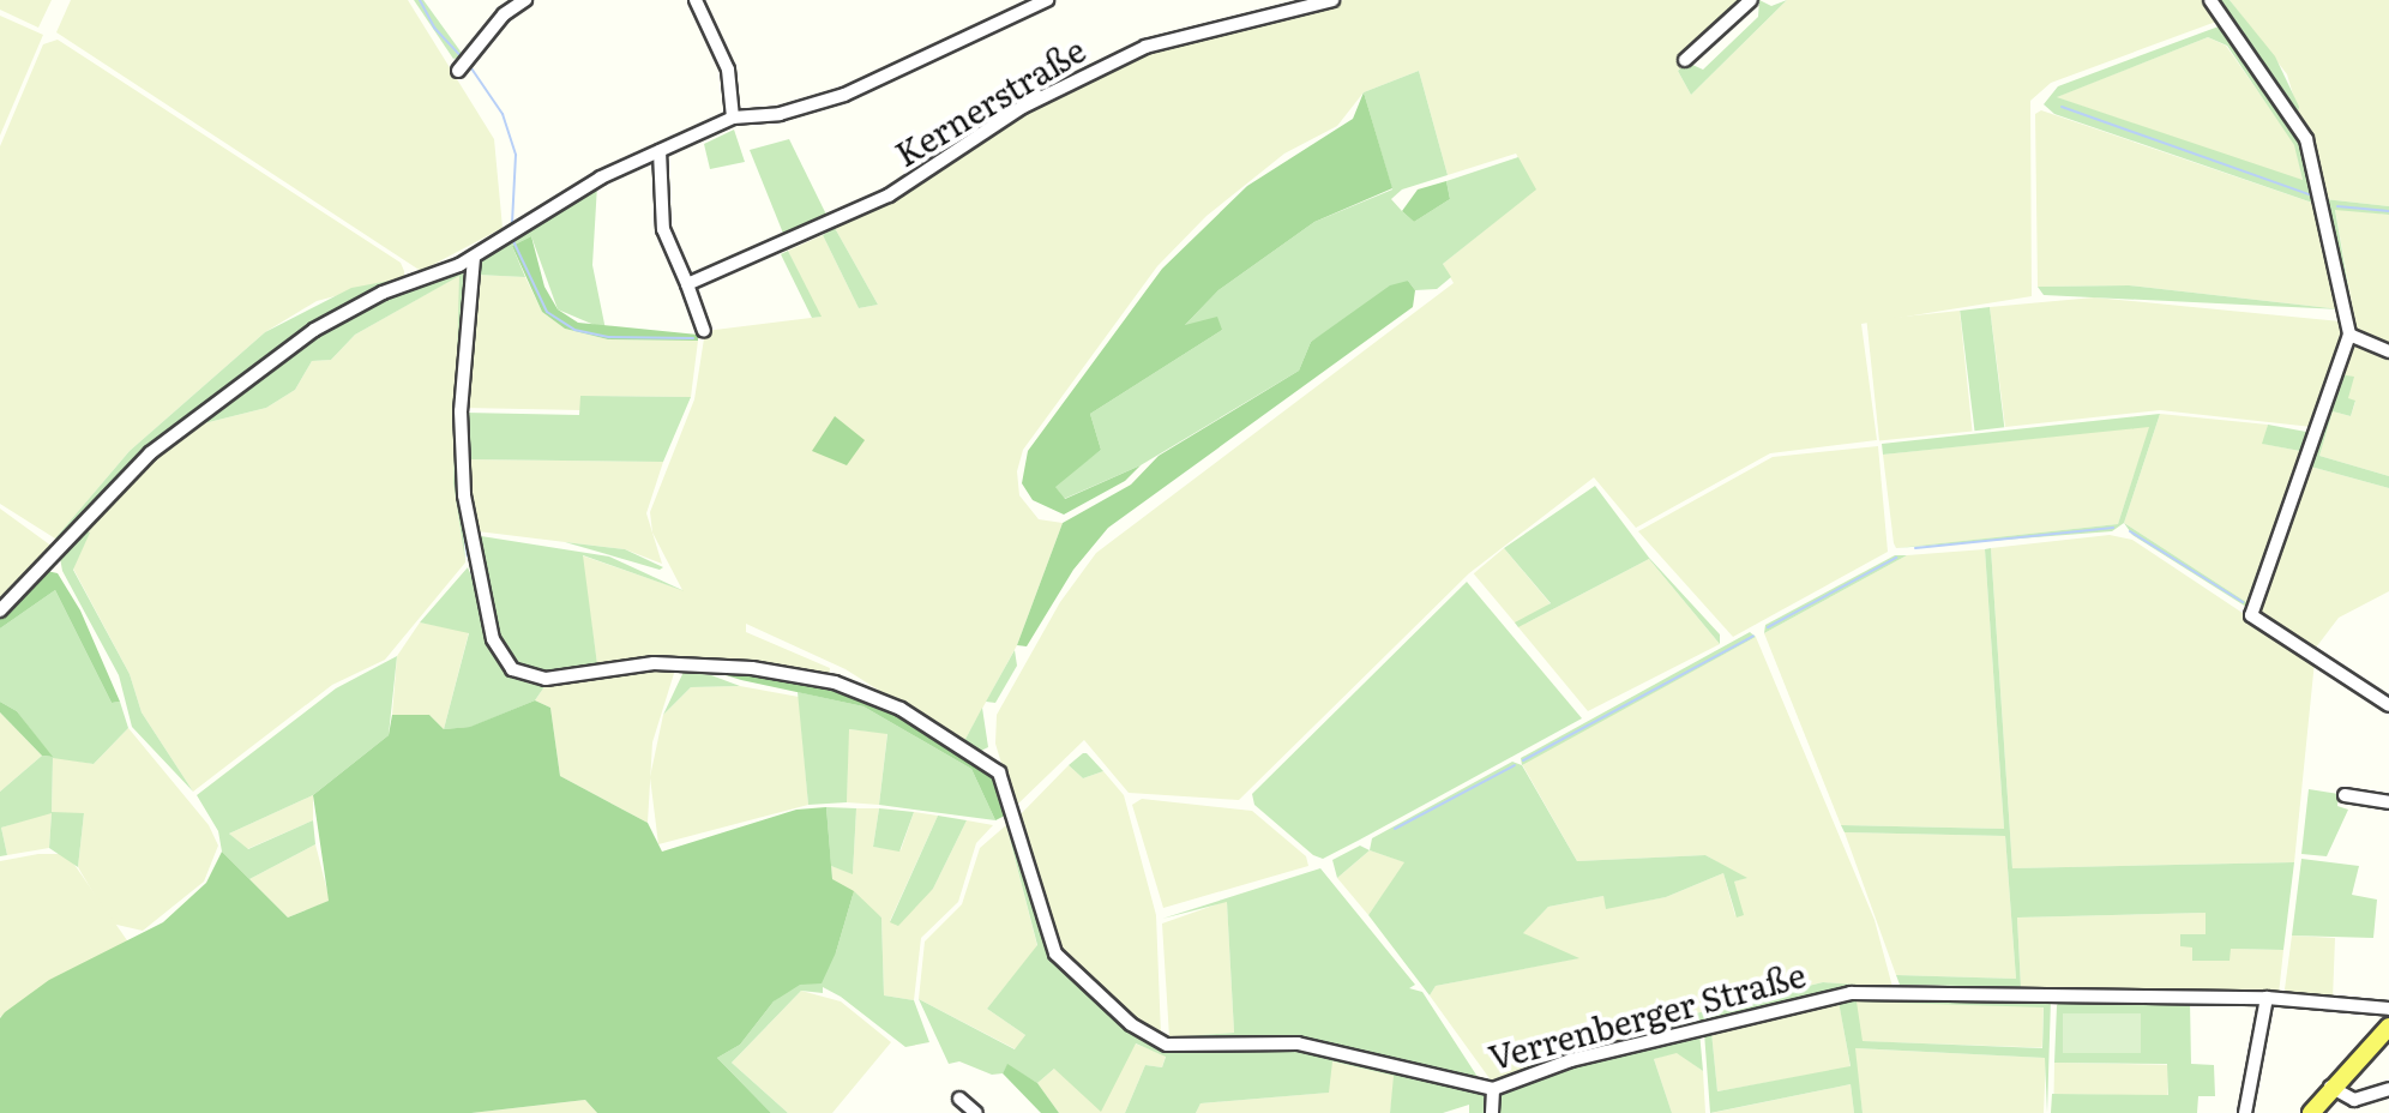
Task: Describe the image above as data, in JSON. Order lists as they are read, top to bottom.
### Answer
{
  "streets": {
    "street": ["Kernerstraße", "Verrenberger Straße"]
  }
}
